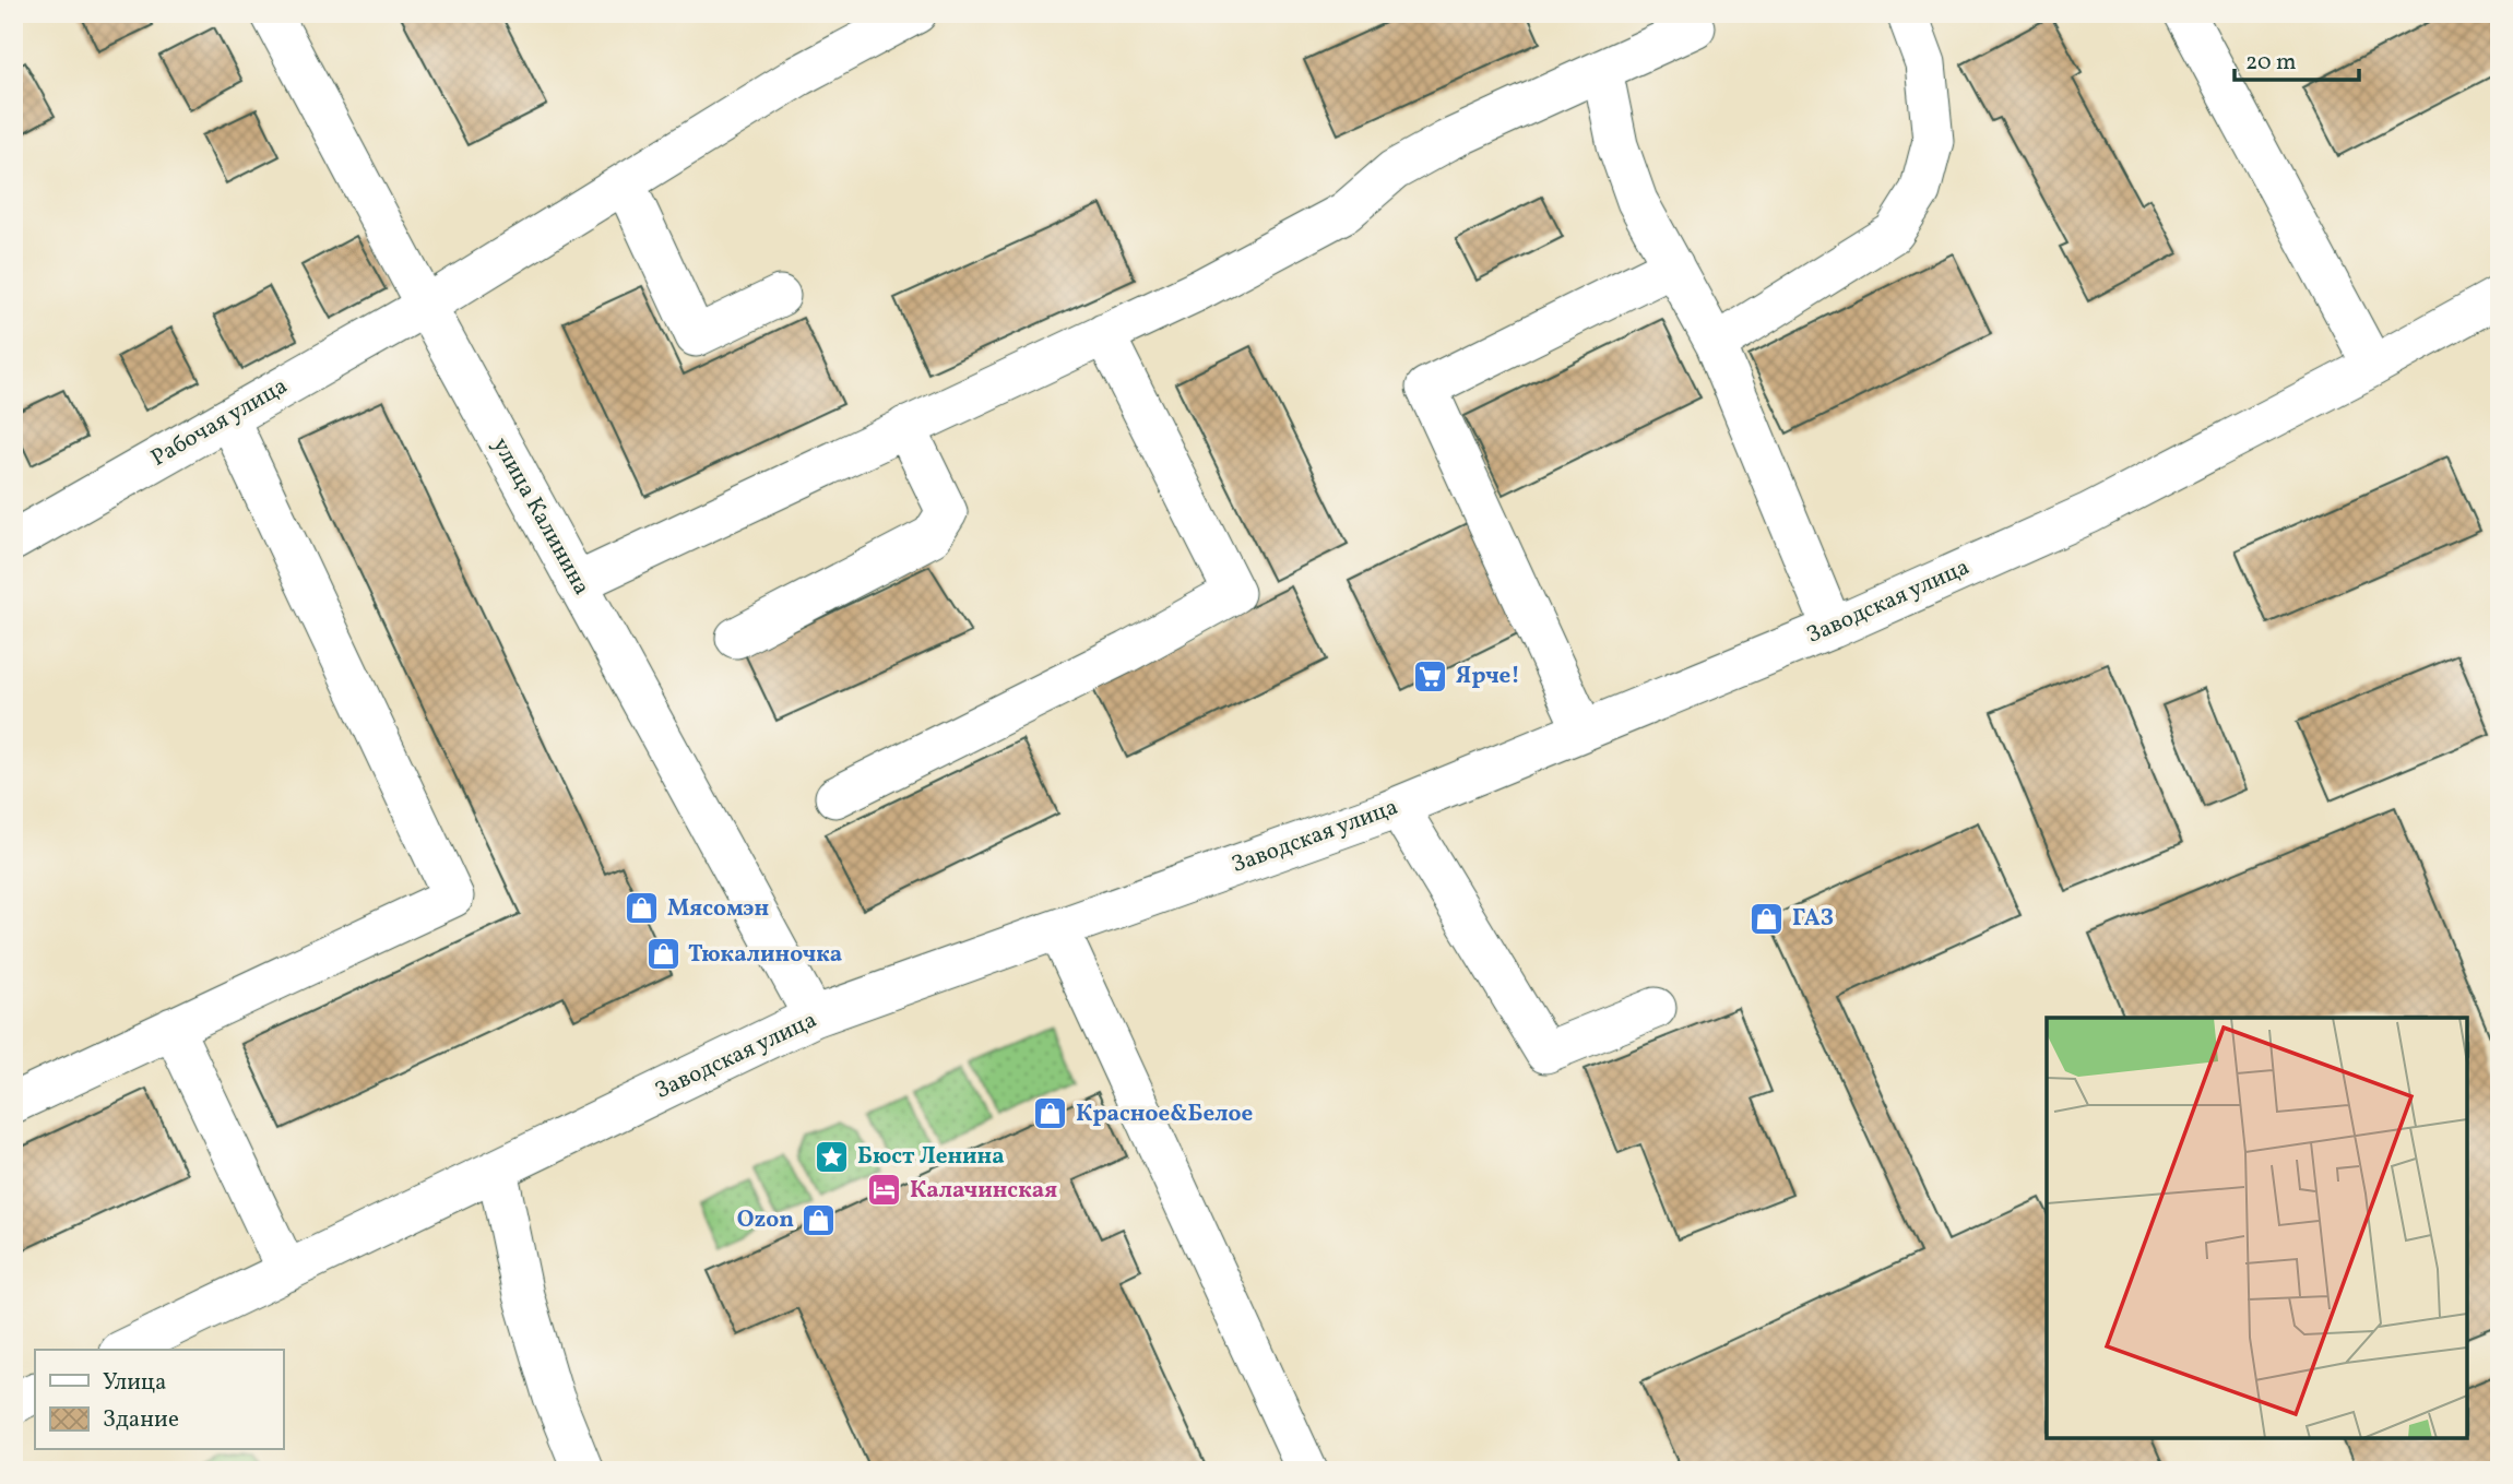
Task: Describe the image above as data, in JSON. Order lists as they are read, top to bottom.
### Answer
{
  "streets": {
    "street": ["Рабочая улица", "улица Калинина", "Заводская улица"]
  },
  "crossings": [
    ["Рабочая улица", "улица Калинина"],
    ["улица Калинина", "Заводская улица"]
  ],
  "places": {
    "supermarket": ["Ярче!"],
    "shop": [
      "Мясомэн",
      "ГАЗ",
      "Тюкалиночка",
      "Красное&Белое",
      "Ozon"
    ],
    "place": ["Бюст Ленина"],
    "hotel": ["Калачинская"]
  },
  "legend": ["Улица", "Здание"],
  "scale_bar": "20 m"
}
